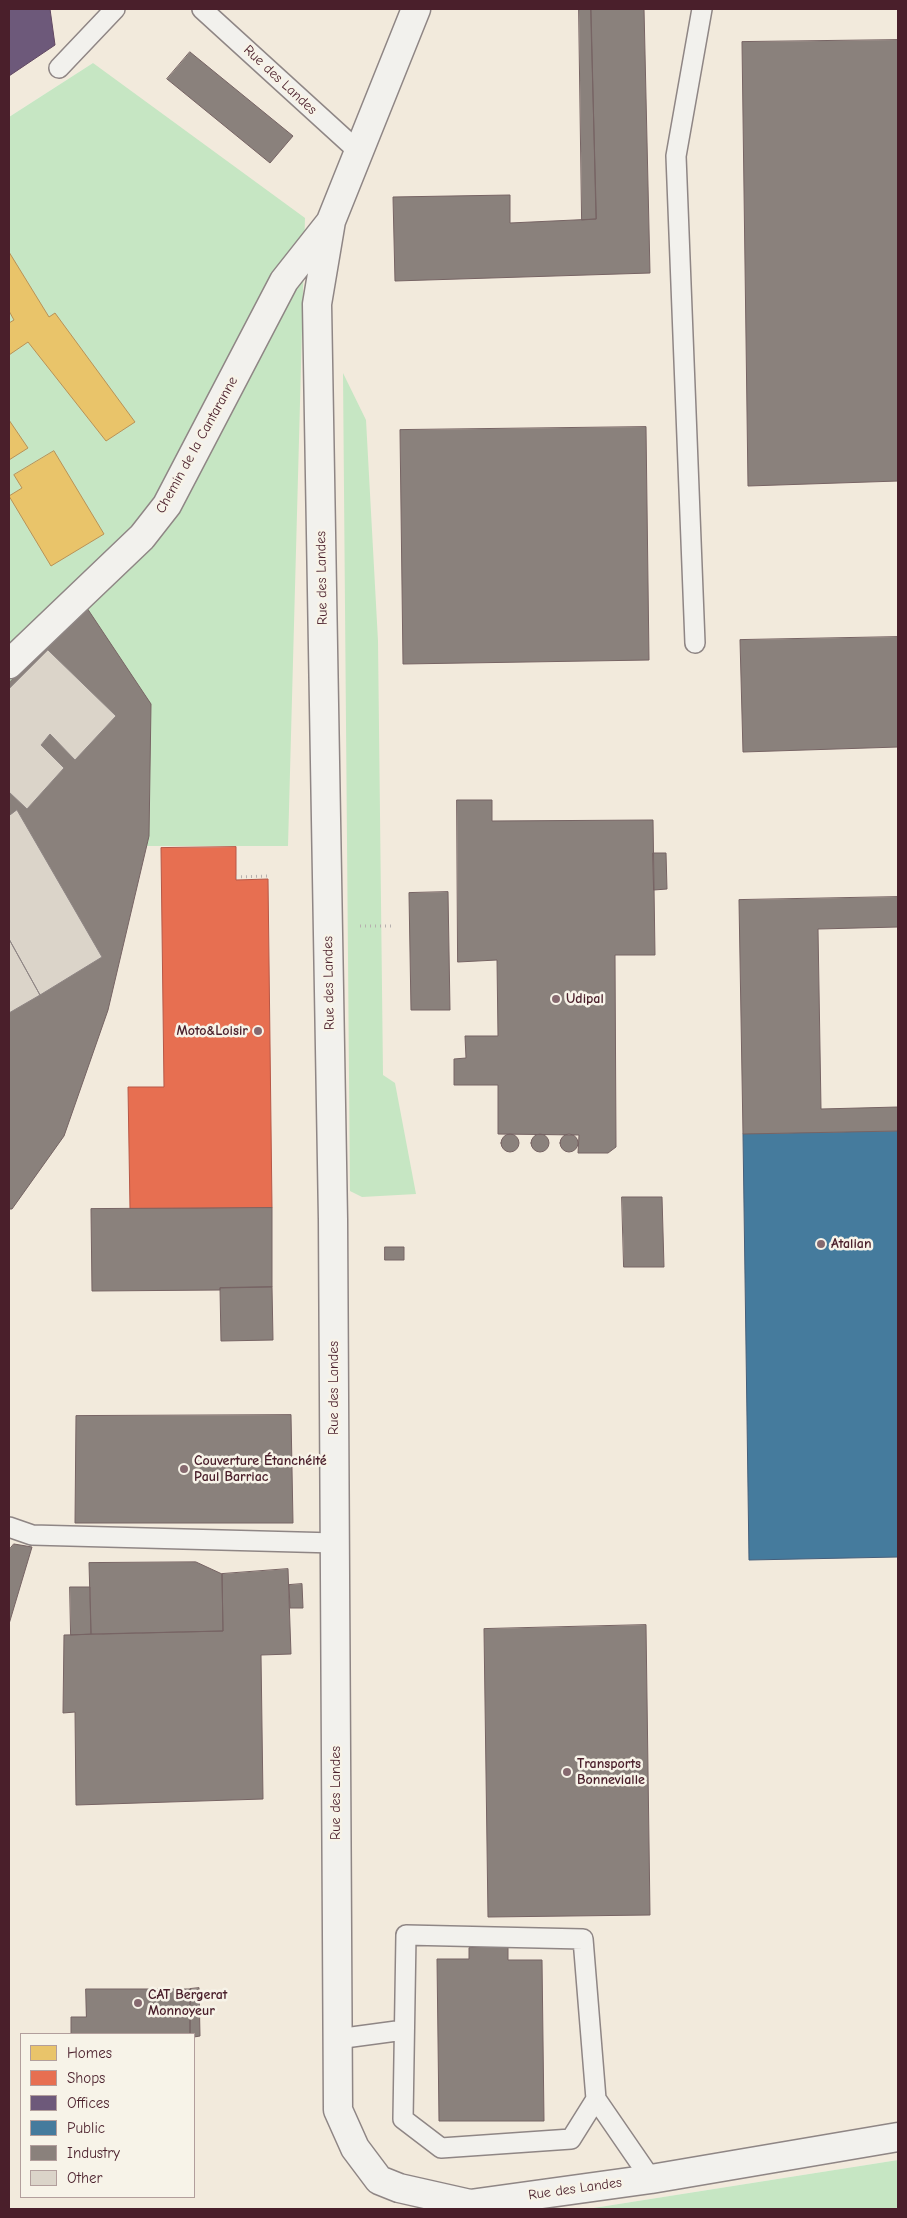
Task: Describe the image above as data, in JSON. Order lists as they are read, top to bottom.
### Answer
{
  "streets": {
    "street": ["Rue des Landes", "Chemin de la Cantaranne"]
  },
  "crossings": [
    ["Rue des Landes", "Chemin de la Cantaranne"]
  ],
  "places": [
    "Udipal",
    "Moto&Loisir",
    "Atalian",
    "Couverture Étanchéité Paul Barriac",
    "Transports Bonnevialle",
    "CAT Bergerat Monnoyeur"
  ],
  "legend": [
    "Homes",
    "Shops",
    "Offices",
    "Public",
    "Industry",
    "Other"
  ]
}
